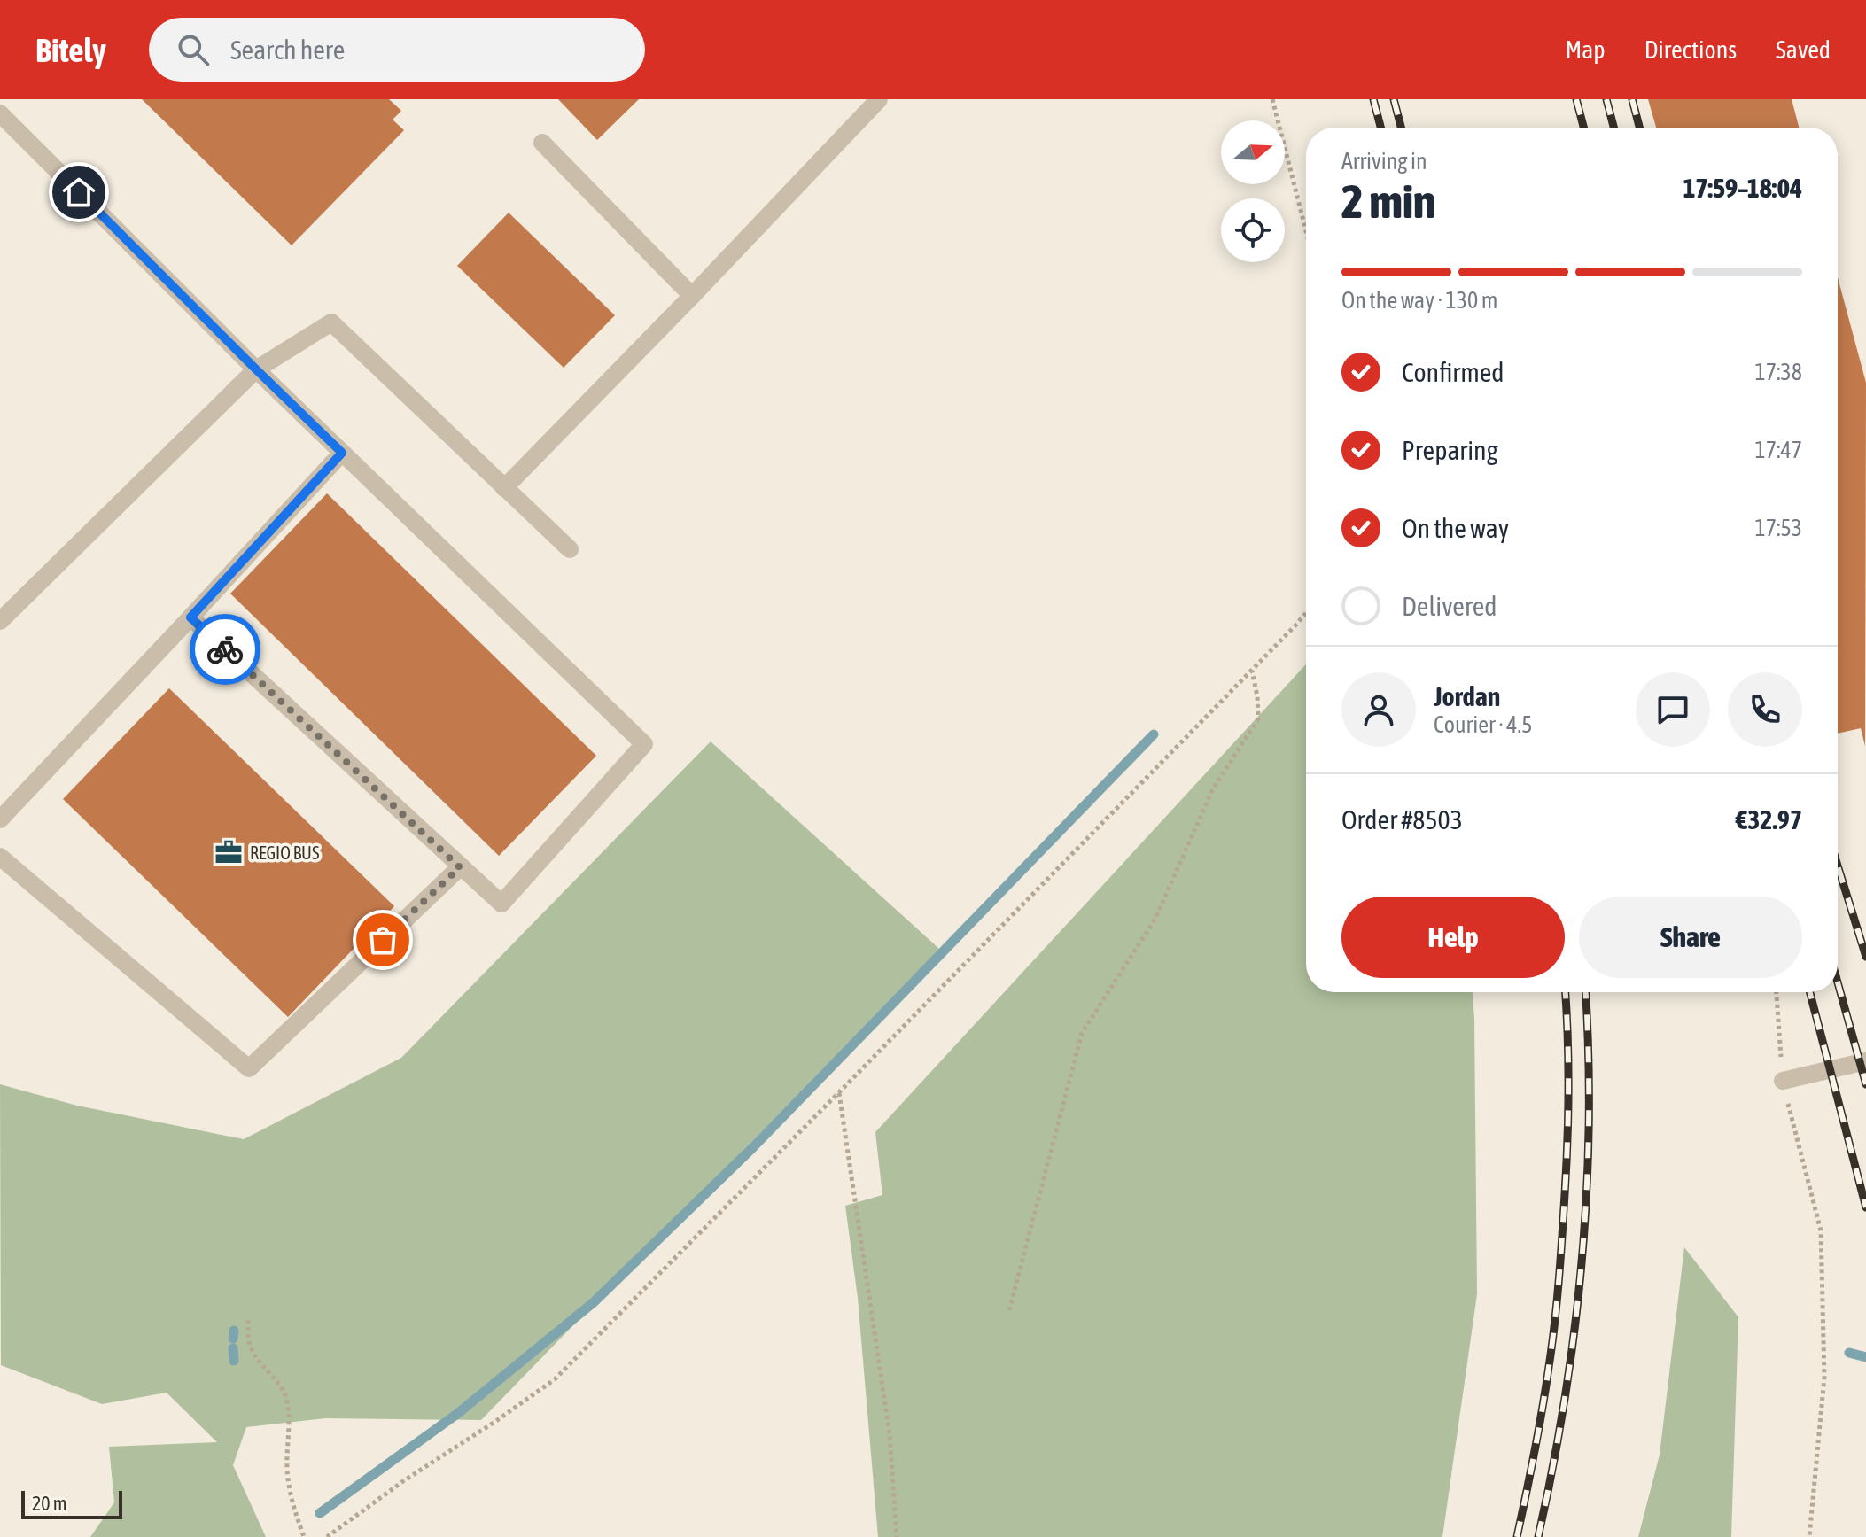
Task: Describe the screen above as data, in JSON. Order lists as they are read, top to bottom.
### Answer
{
  "places": {
    "office": ["REGIO BUS"]
  },
  "scale_bar": "20 m",
  "north": "right",
  "page": {
    "header": "Bitely",
    "search": "Search here",
    "nav": ["Map", "Directions", "Saved"],
    "heading": ["2 min", "Arriving in", "17:59–18:04"],
    "panel": [
      "Jordan",
      "Courier · 4.5",
      "Order #8503",
      "€32.97"
    ],
    "bar": "On the way · 130 m",
    "list": [
      ["Confirmed", "17:38"],
      ["Preparing", "17:47"],
      ["On the way", "17:53"],
      "Delivered"
    ],
    "buttons": ["Help", "Share"],
    "scale": "20 m"
  }
}
